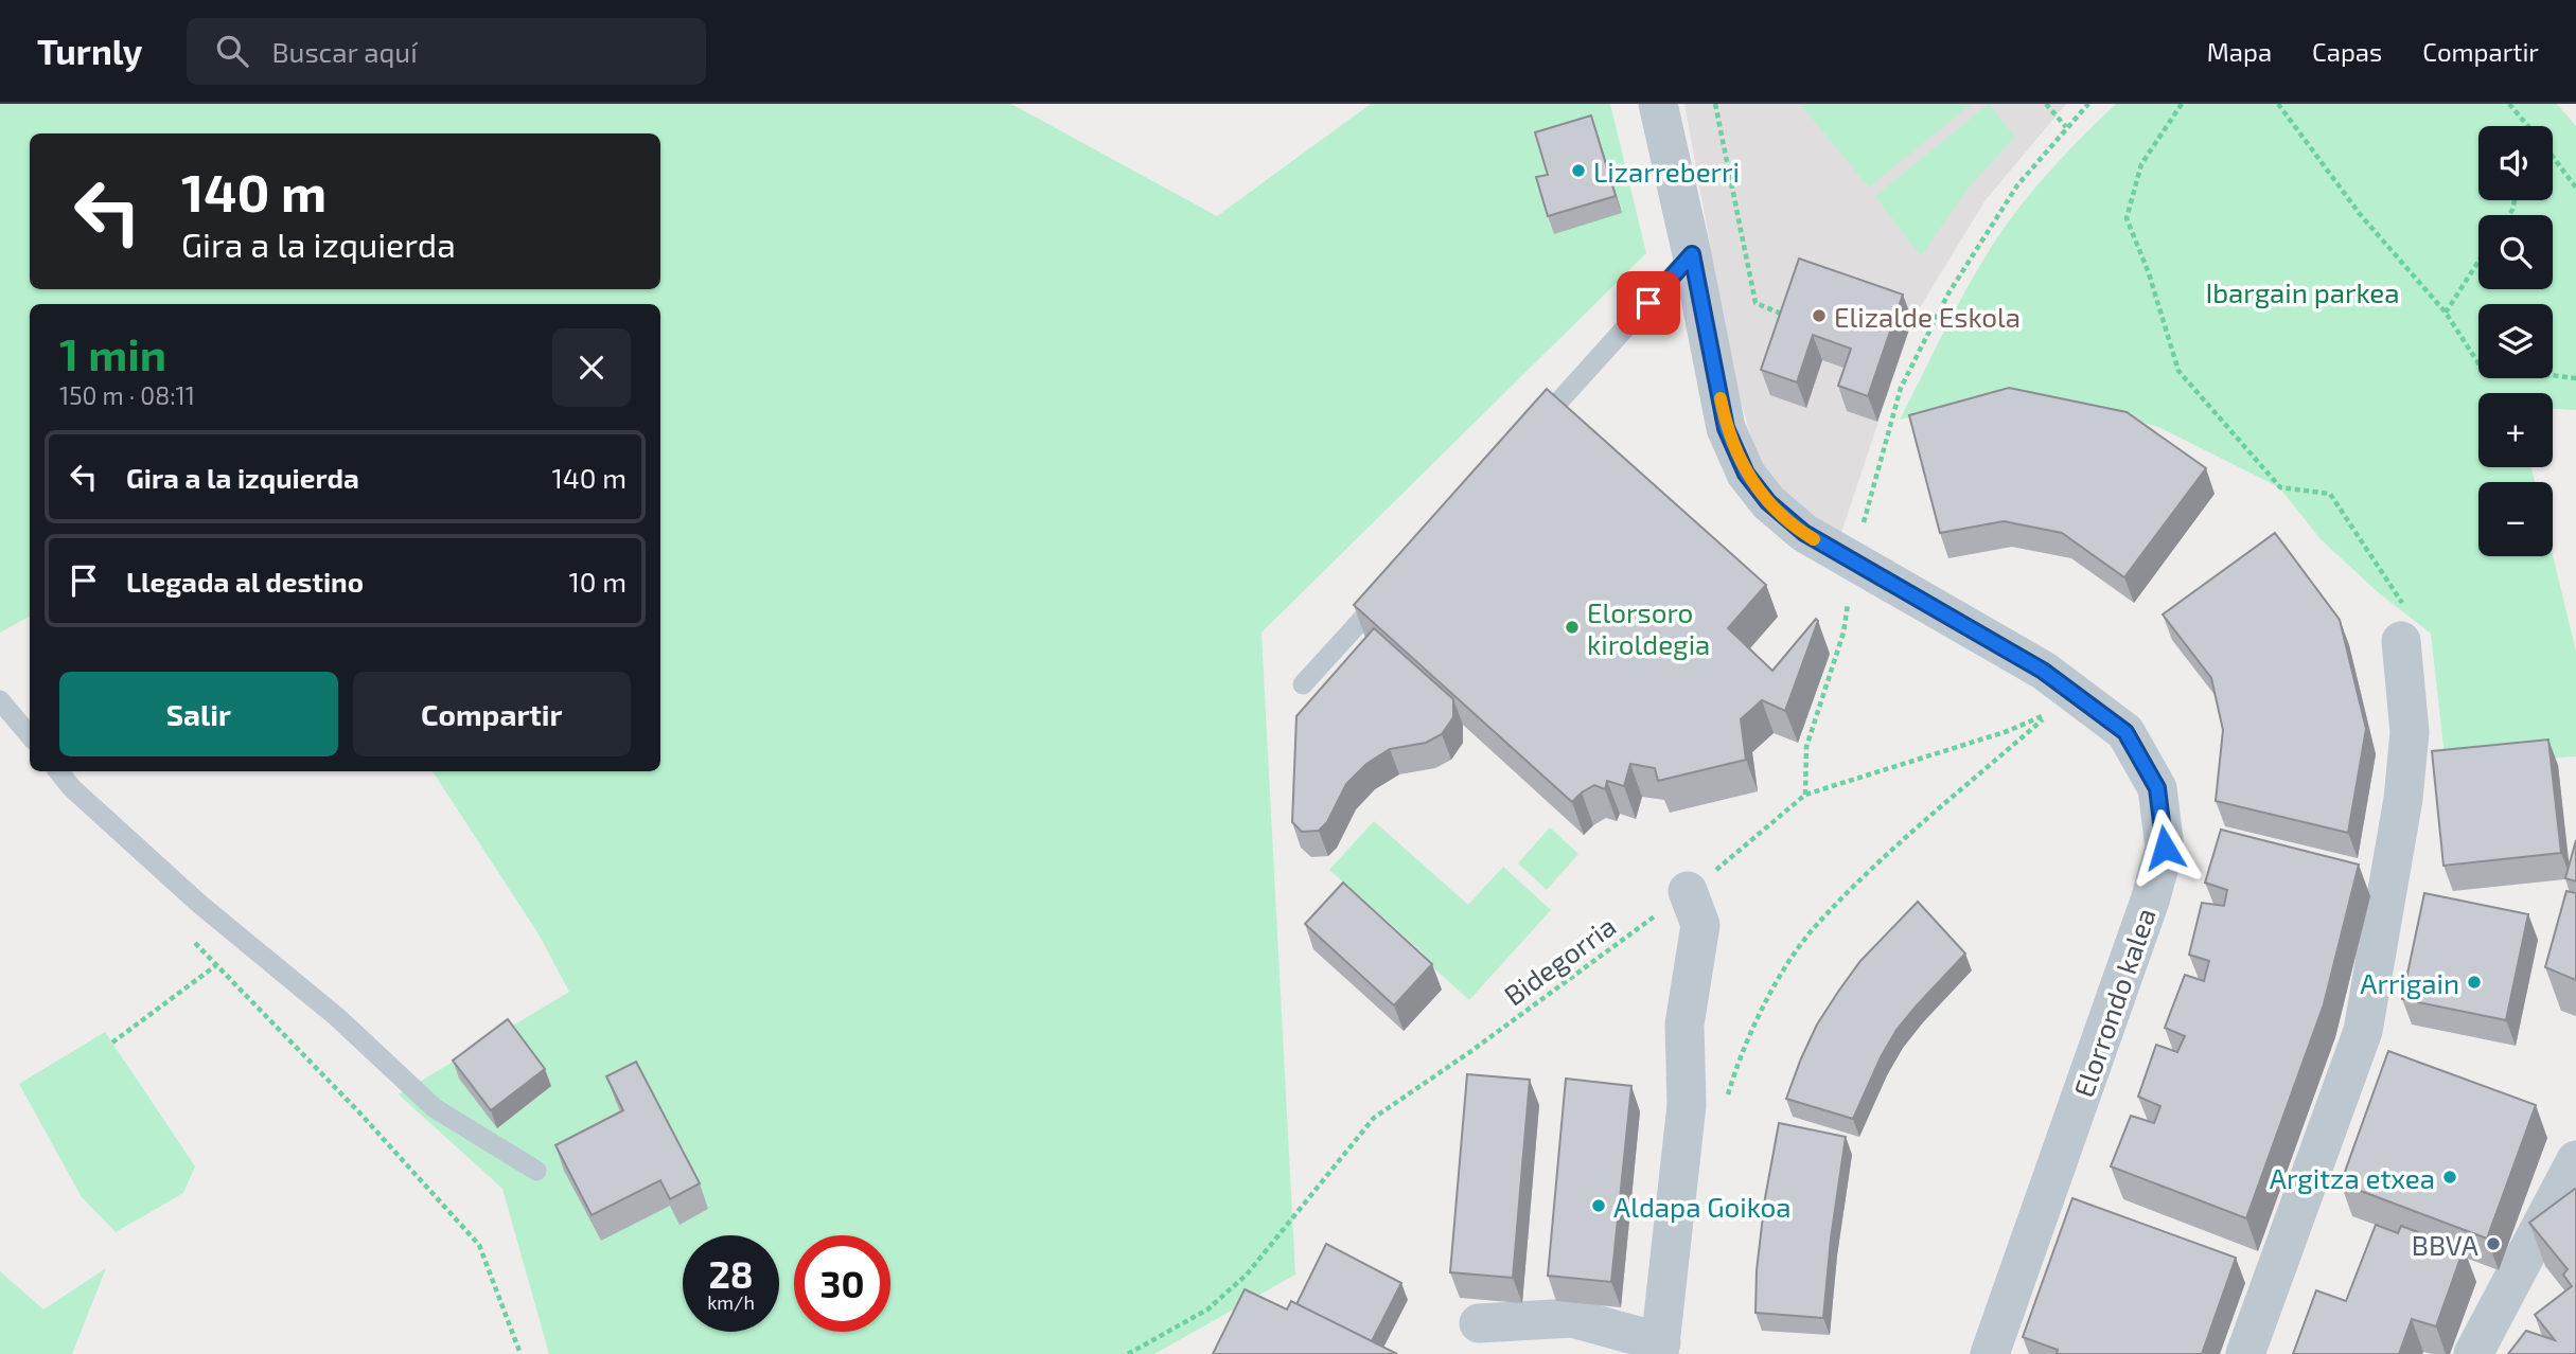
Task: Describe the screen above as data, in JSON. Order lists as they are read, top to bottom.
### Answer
{
  "streets": {
    "street": ["Elorrondo kalea"],
    "path": ["Bidegorria"]
  },
  "parks": ["Ibargain parkea"],
  "places": [
    "Lizarreberri",
    "Elizalde Eskola",
    "Elorsoro kiroldegia",
    "Arrigain",
    "Argitza etxea",
    "Aldapa Goikoa",
    "BBVA"
  ],
  "page": {
    "header": "Turnly",
    "search": "Buscar aquí",
    "nav": ["Mapa", "Capas", "Compartir"],
    "map_buttons": ["+", "−"],
    "turn": ["140 m", "Gira a la izquierda"],
    "heading": ["1 min", "150 m · 08:11"],
    "list": [
      {
        "name": "Gira a la izquierda",
        "value": "140 m"
      },
      {
        "name": "Llegada al destino",
        "value": "10 m"
      }
    ],
    "buttons": ["Salir", "Compartir"],
    "speed": "28 km/h",
    "limit": "30"
  }
}
